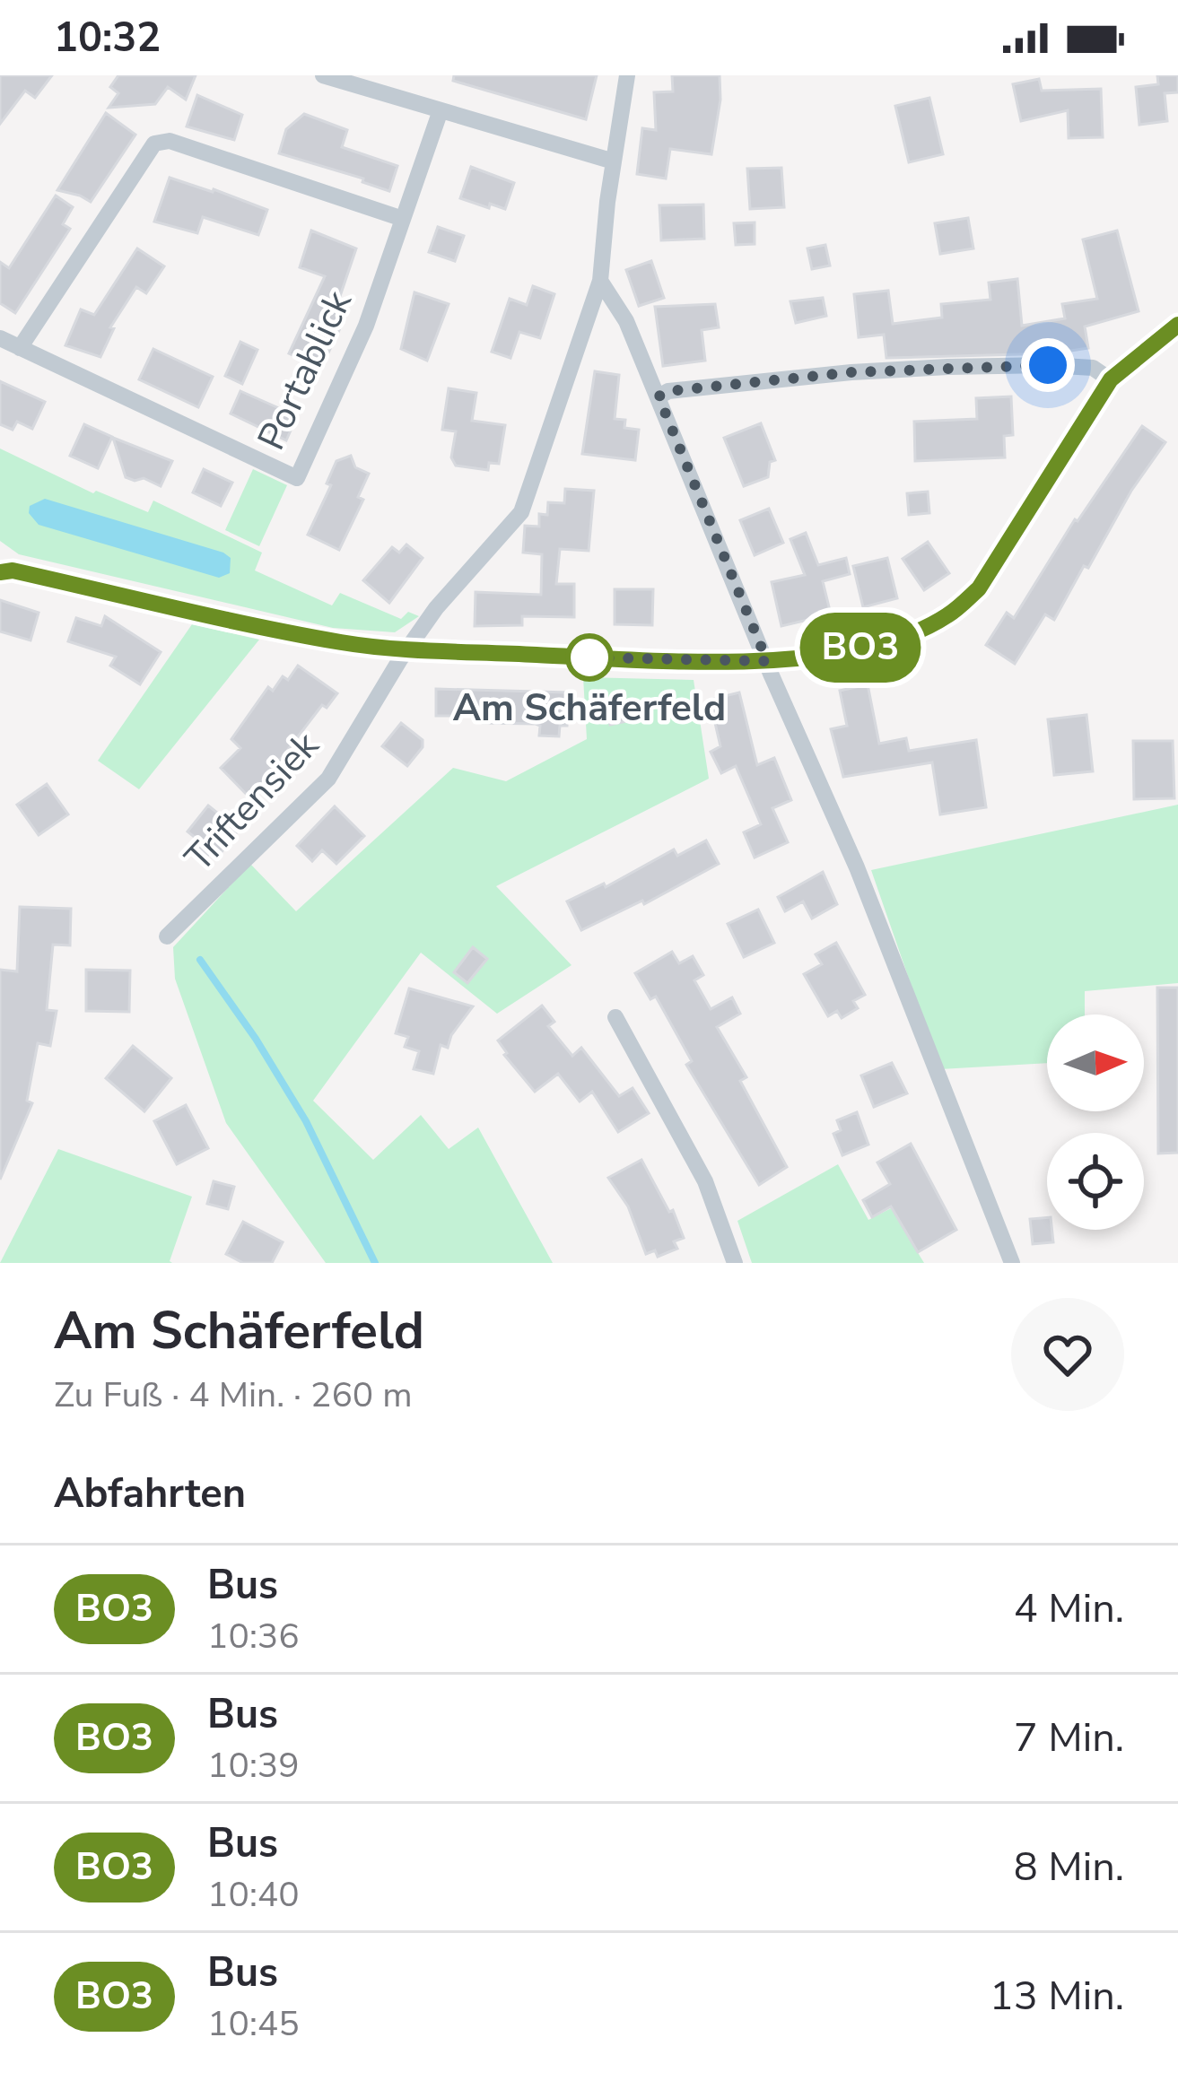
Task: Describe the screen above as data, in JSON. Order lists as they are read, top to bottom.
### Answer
{
  "streets": {
    "street": ["Portablick", "Triftensiek"]
  },
  "places": ["Am Schäferfeld"],
  "lines": ["bus line BO3"],
  "north": "right",
  "page": {
    "status": "10:32",
    "on_map": "BO3",
    "heading": [
      ["Am Schäferfeld", "Zu Fuß · 4 Min. · 260 m"],
      "Abfahrten"
    ],
    "list": [
      {
        "mark": "BO3",
        "name": "Bus",
        "note": "10:36",
        "value": "4 Min."
      },
      {
        "mark": "BO3",
        "name": "Bus",
        "note": "10:39",
        "value": "7 Min."
      },
      {
        "mark": "BO3",
        "name": "Bus",
        "note": "10:40",
        "value": "8 Min."
      },
      {
        "mark": "BO3",
        "name": "Bus",
        "note": "10:45",
        "value": "13 Min."
      }
    ]
  }
}
